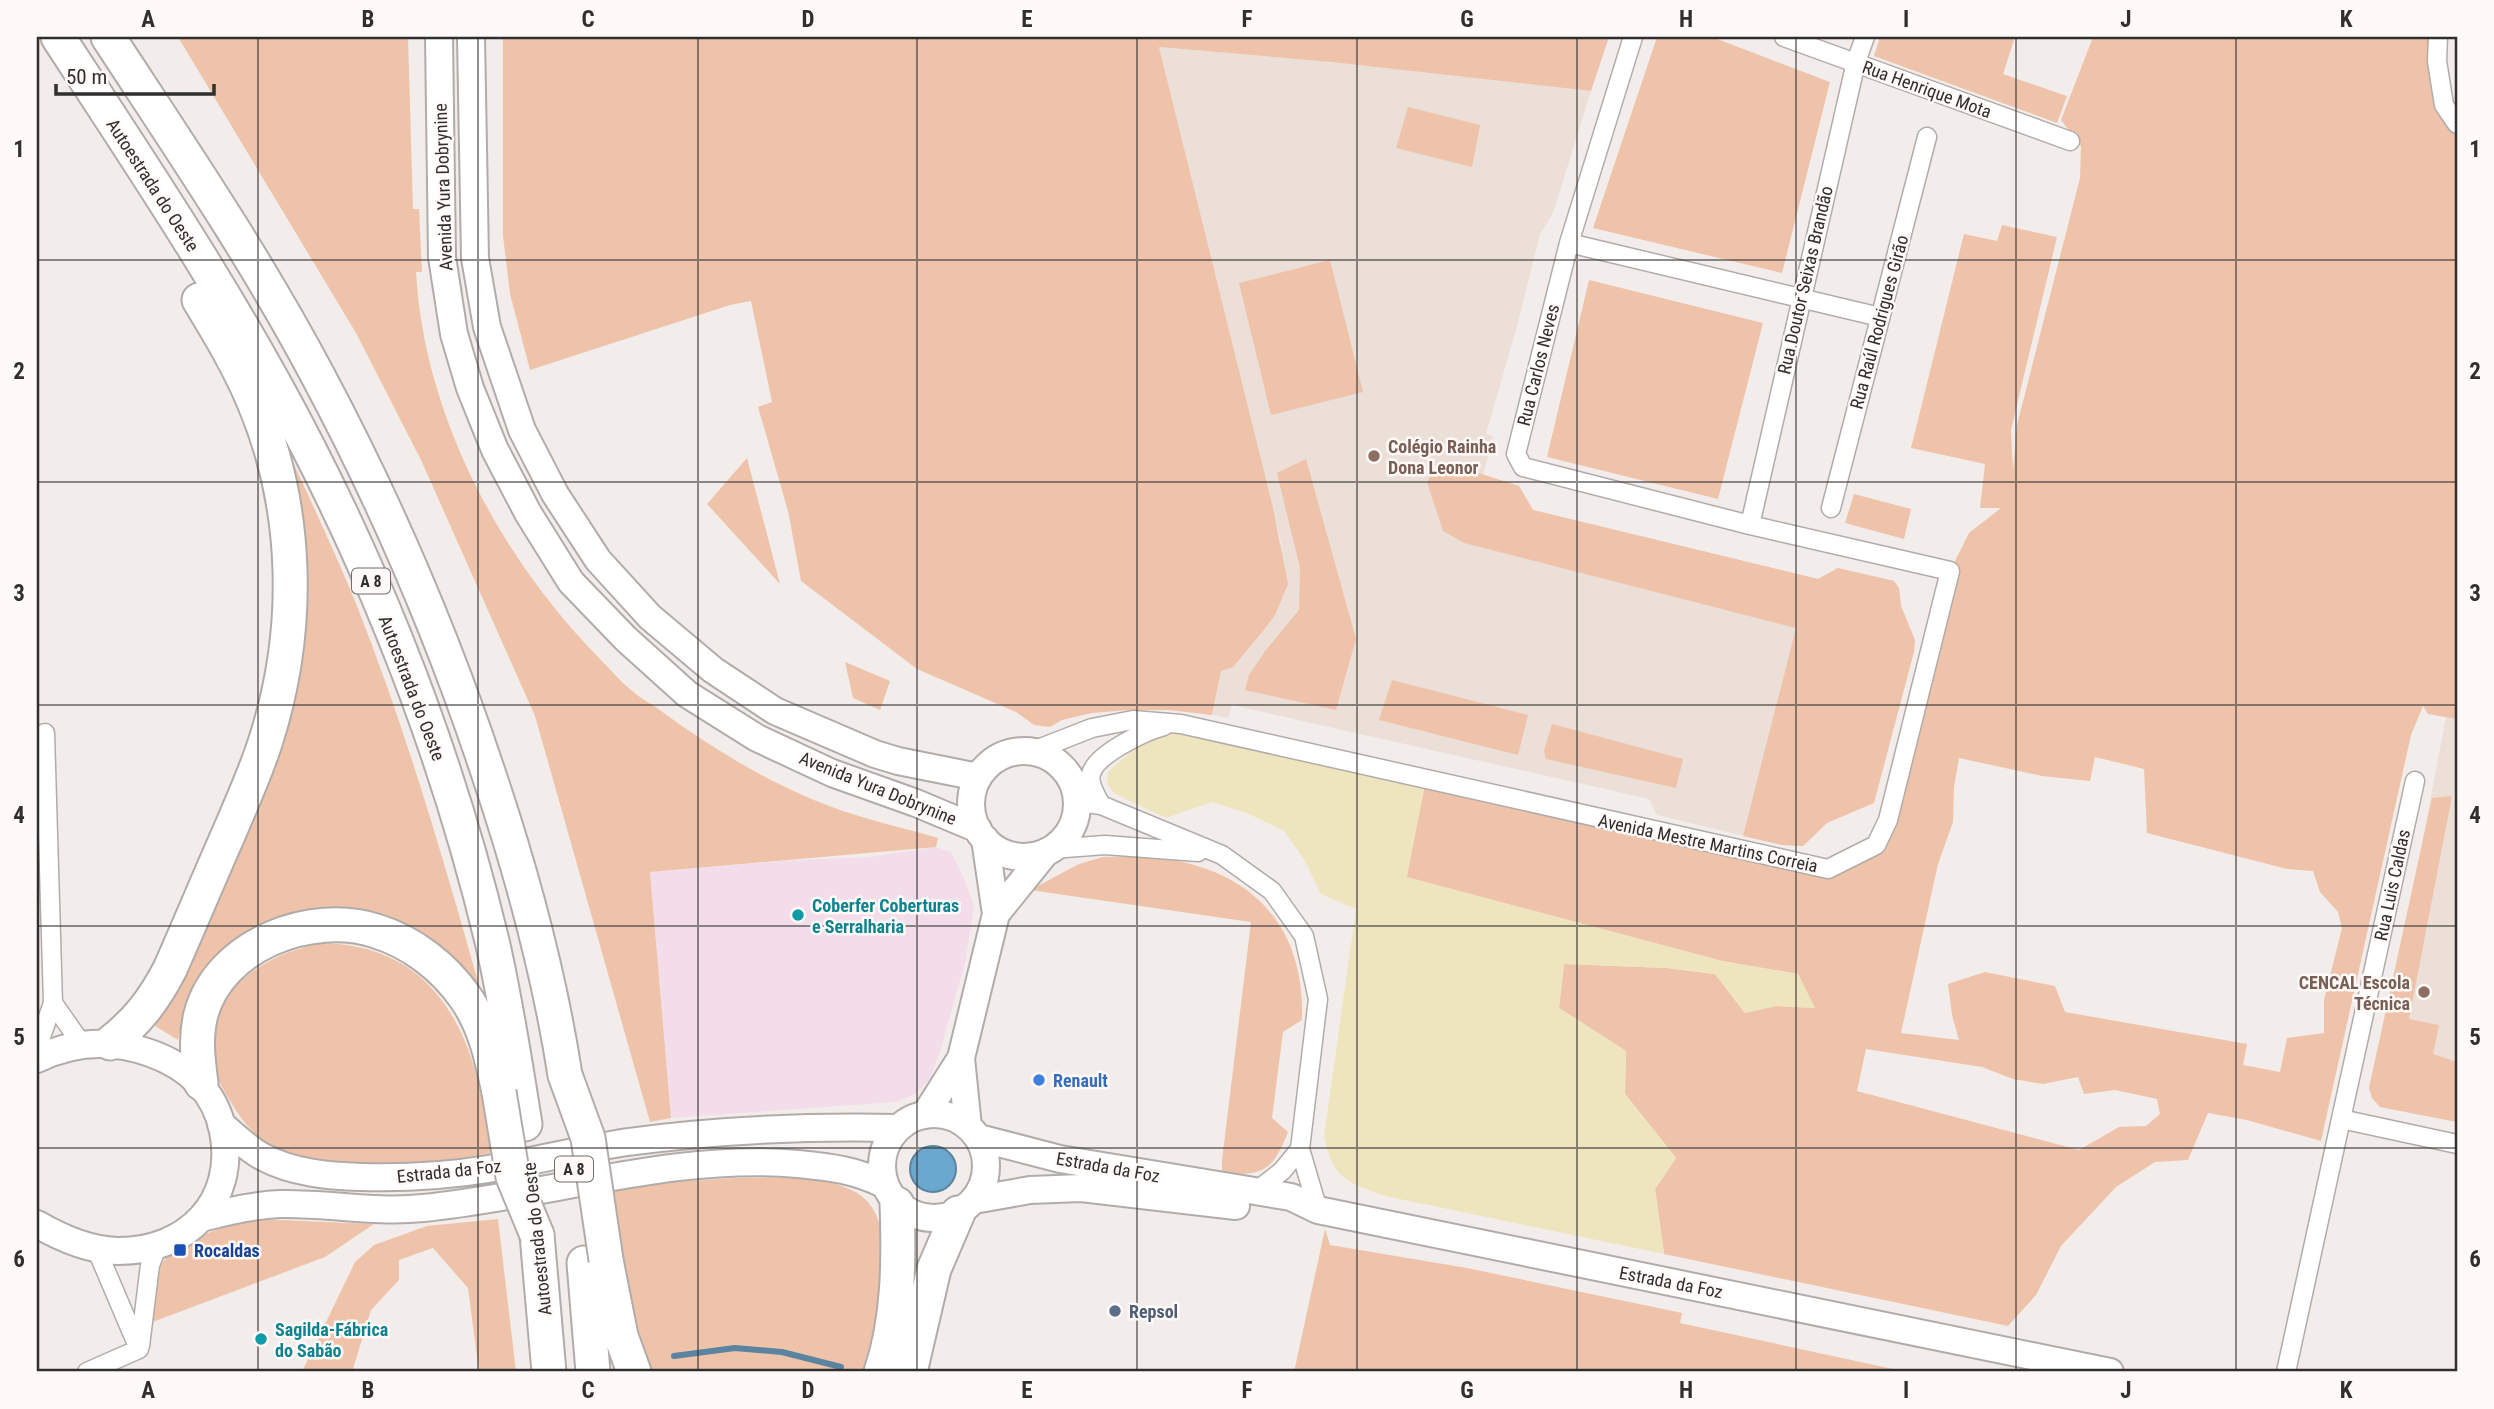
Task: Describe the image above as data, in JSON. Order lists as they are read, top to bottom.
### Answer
{
  "streets": {
    "highway": ["Autoestrada do Oeste", "A 8"],
    "main road": ["Avenida Yura Dobrynine", "Estrada da Foz"],
    "street": [
      "Rua Henrique Mota",
      "Rua Doutor Seixas Brandão",
      "Rua Raúl Rodrigues Girão",
      "Rua Carlos Neves",
      "Avenida Mestre Martins Correia",
      "Rua Luis Caldas"
    ]
  },
  "crossings": [
    ["Rua Henrique Mota", "Rua Doutor Seixas Brandão"],
    ["Avenida Yura Dobrynine", "Avenida Mestre Martins Correia"],
    ["Rua Doutor Seixas Brandão", "Rua Carlos Neves"],
    ["Rua Doutor Seixas Brandão", "Avenida Mestre Martins Correia"],
    ["Rua Carlos Neves", "Avenida Mestre Martins Correia"]
  ],
  "places": {
    "other": [
      "Colégio Rainha Dona Leonor",
      "Coberfer Coberturas e Serralharia",
      "CENCAL Escola Técnica",
      "Renault",
      "Repsol",
      "Sagilda-Fábrica do Sabão"
    ],
    "transit": ["Rocaldas"]
  },
  "scale_bar": "50 m",
  "grid": {
    "columns": [
      "A",
      "B",
      "C",
      "D",
      "E",
      "F",
      "G",
      "H",
      "I",
      "J",
      "K"
    ],
    "rows": [
      "1",
      "2",
      "3",
      "4",
      "5",
      "6"
    ]
  }
}
